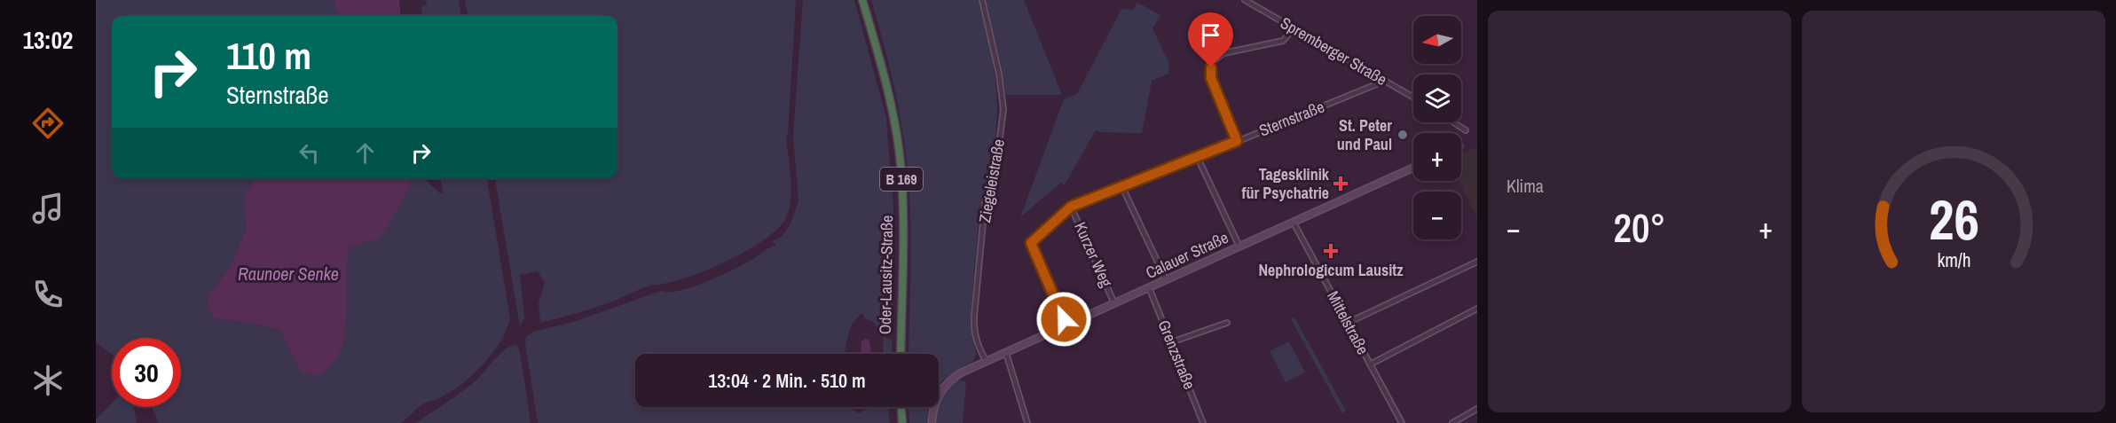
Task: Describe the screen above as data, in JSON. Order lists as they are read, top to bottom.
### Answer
{
  "streets": {
    "highway": ["B 169", "Oder-Lausitz-Straße"],
    "street": [
      "Spremberger Straße",
      "Sternstraße",
      "Ziegeleistraße",
      "Kurzer Weg",
      "Calauer Straße",
      "Mittelstraße",
      "Grenzstraße"
    ]
  },
  "crossings": [
    ["Spremberger Straße", "Sternstraße"],
    ["Sternstraße", "Kurzer Weg"],
    ["Sternstraße", "Calauer Straße"],
    ["Ziegeleistraße", "Calauer Straße"],
    ["Kurzer Weg", "Calauer Straße"],
    ["Calauer Straße", "Mittelstraße"],
    ["Calauer Straße", "Grenzstraße"]
  ],
  "water": ["Raunoer Senke"],
  "places": {
    "other": ["St. Peter und Paul"],
    "health": ["Tagesklinik für Psychatrie", "Nephrologicum Lausitz"]
  },
  "north": "left",
  "page": {
    "tabs": "13:02",
    "tile": "Klima",
    "map_buttons": ["+", "−"],
    "turn": ["110 m", "Sternstraße"],
    "heat": ["−", "20°", "+"],
    "limit": "30",
    "trip": "13:04 · 2 Min. · 510 m",
    "gauge": ["26", "km/h"]
  }
}
